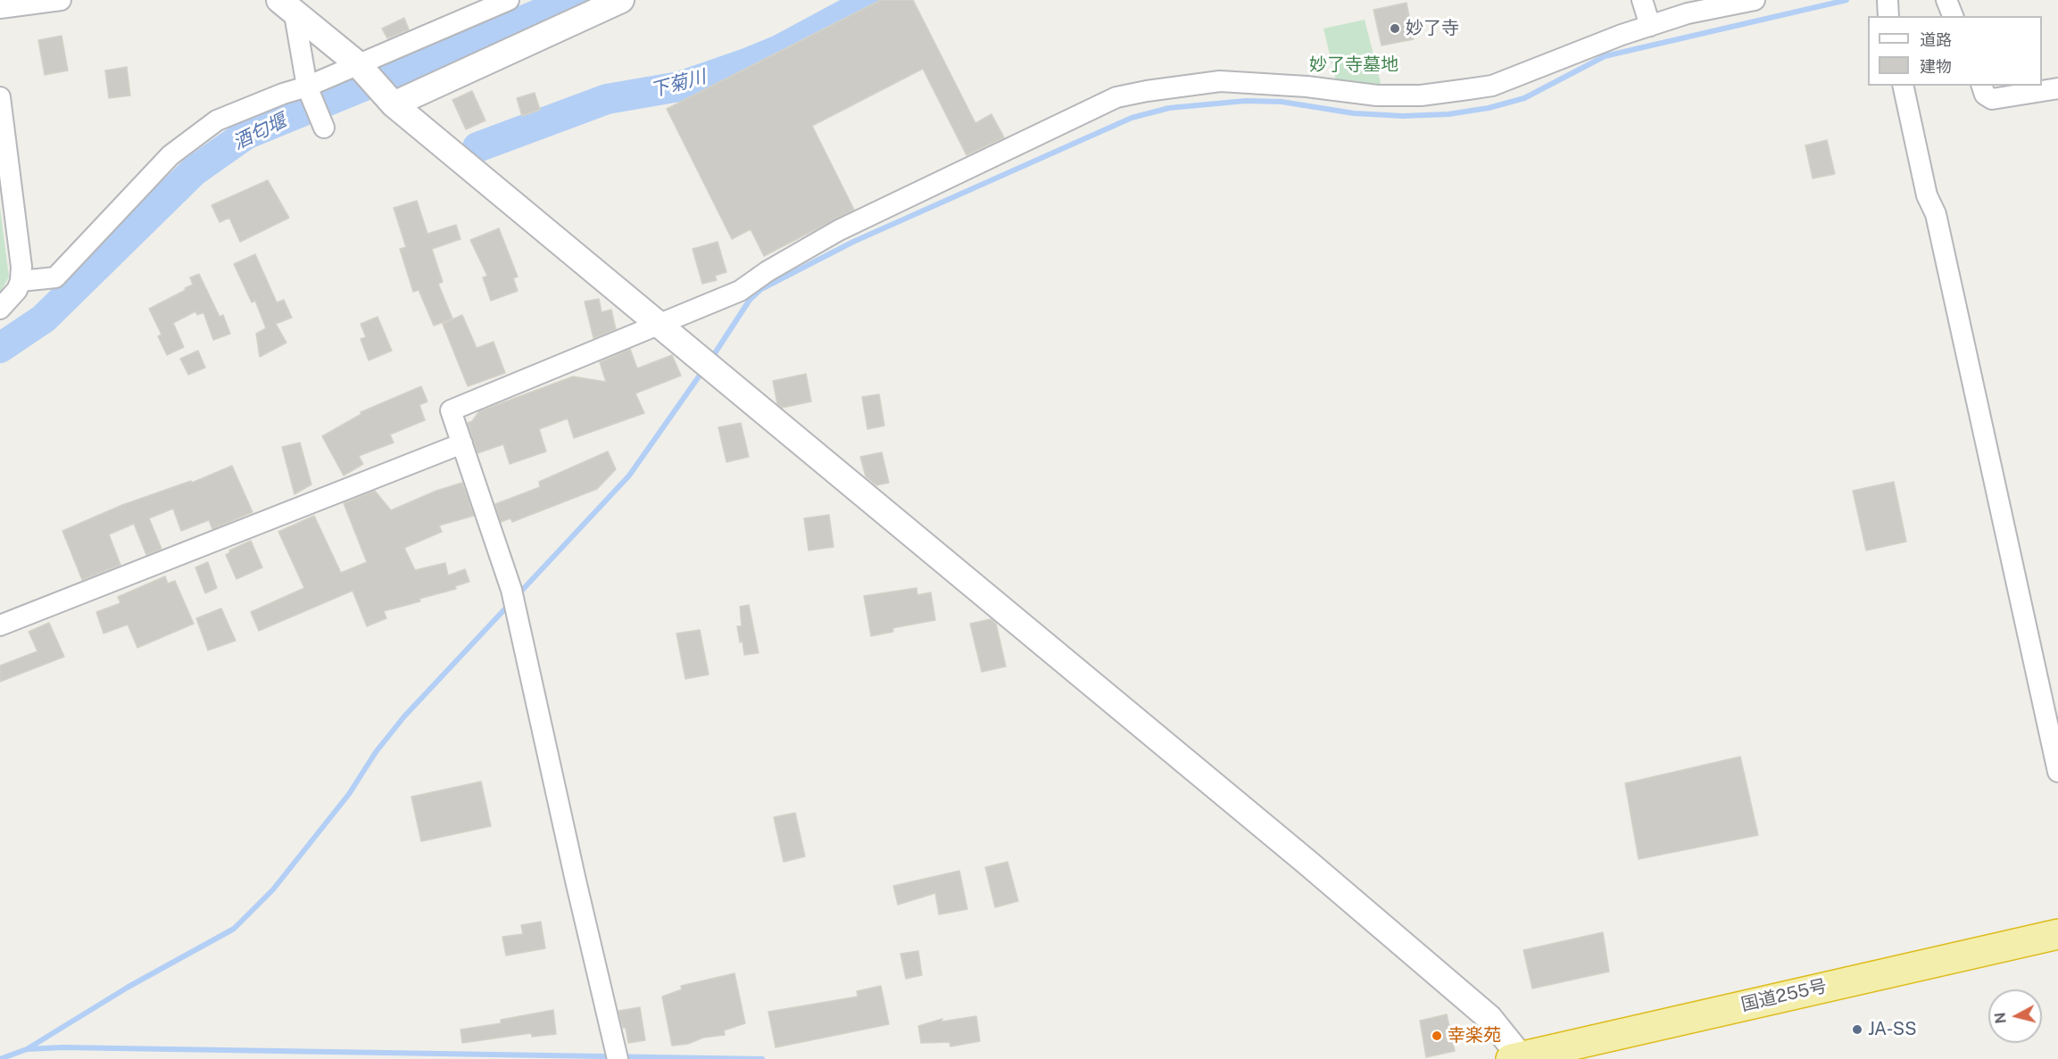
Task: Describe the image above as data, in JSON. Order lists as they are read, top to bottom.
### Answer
{
  "streets": {
    "highway": ["国道255号"]
  },
  "water": ["下菊川", "酒匂堰"],
  "parks": ["妙了寺墓地"],
  "places": ["妙了寺", "JA-SS", "幸楽苑"],
  "legend": ["道路", "建物"],
  "north": "left"
}
